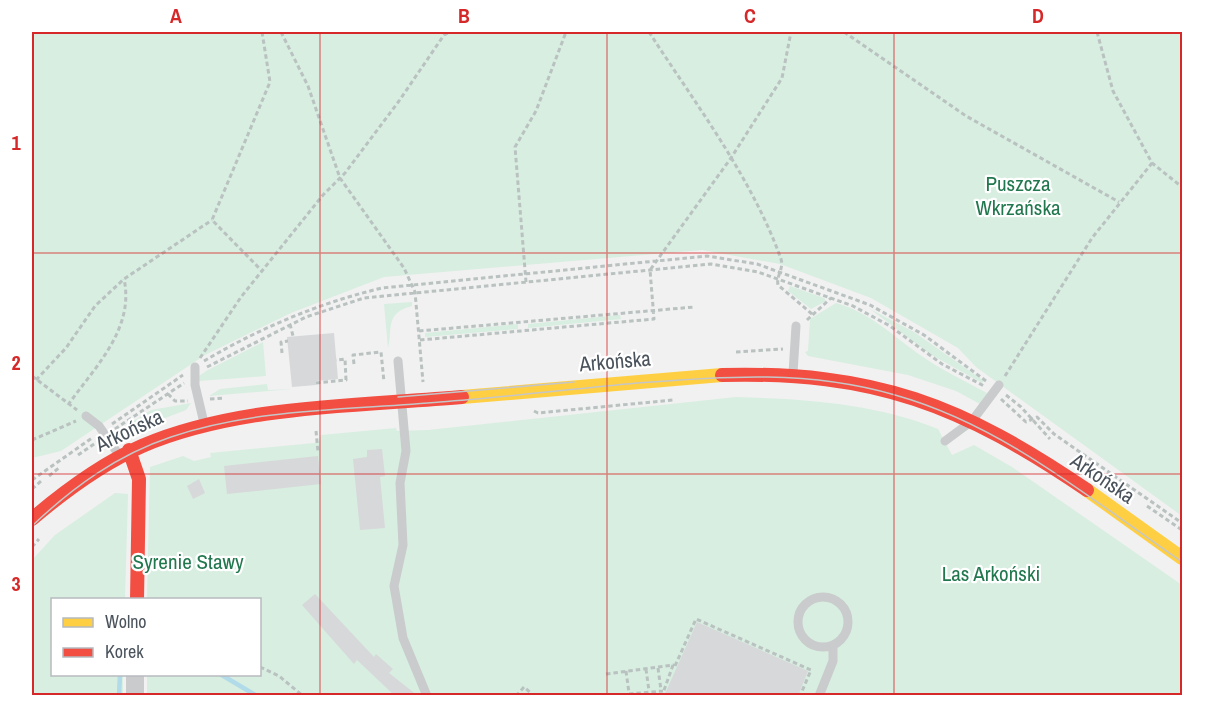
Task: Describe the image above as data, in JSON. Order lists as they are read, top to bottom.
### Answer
{
  "streets": {
    "street": ["Arkońska"]
  },
  "parks": ["Puszcza Wkrzańska", "Syrenie Stawy", "Las Arkoński"],
  "legend": ["Wolno", "Korek"],
  "grid": {
    "columns": [
      "A",
      "B",
      "C",
      "D"
    ],
    "rows": ["1", "2", "3"]
  }
}
